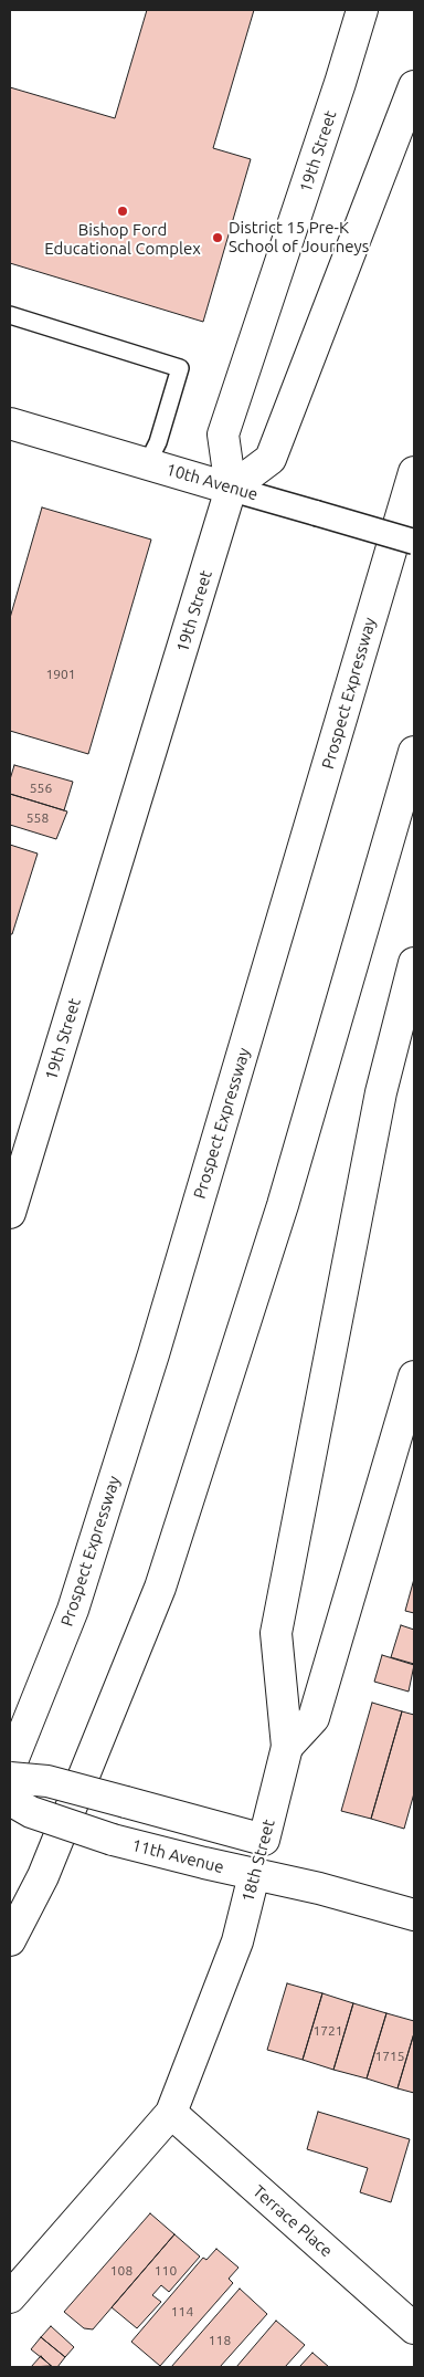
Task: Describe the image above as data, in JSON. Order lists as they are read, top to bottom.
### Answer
{
  "streets": {
    "main road": [
      "19th Street",
      "10th Avenue",
      "Prospect Expressway",
      "11th Avenue",
      "18th Street",
      "Terrace Place"
    ]
  },
  "crossings": [
    ["19th Street", "10th Avenue"],
    ["11th Avenue", "18th Street"],
    ["18th Street", "Terrace Place"]
  ],
  "places": ["Bishop Ford Educational Complex", "District 15 Pre-K School of Journeys"],
  "house_numbers": [
    "1901",
    "556",
    "558",
    "1721",
    "1715",
    "108",
    "110",
    "114",
    "118"
  ]
}
